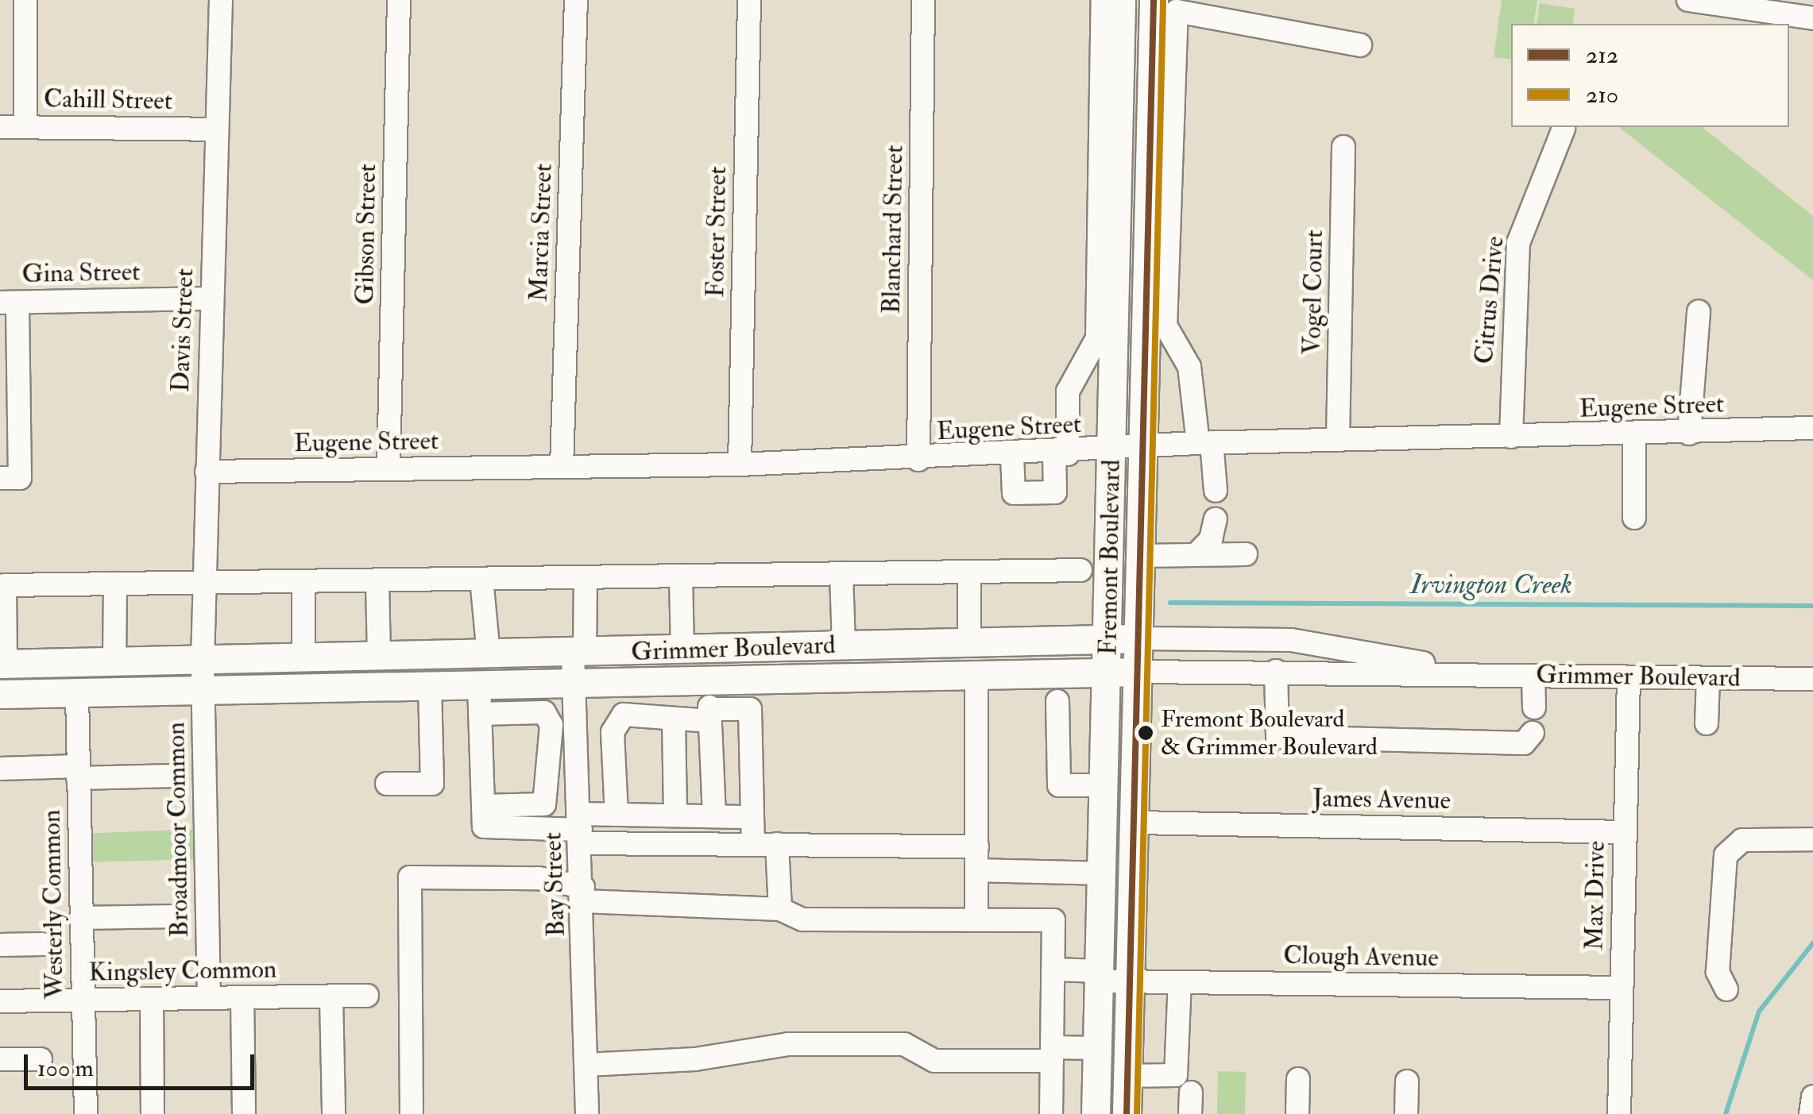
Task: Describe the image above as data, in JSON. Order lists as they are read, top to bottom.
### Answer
{
  "streets": {
    "main road": ["Fremont Boulevard", "Grimmer Boulevard"],
    "street": [
      "Cahill Street",
      "Blanchard Street",
      "Foster Street",
      "Marcia Street",
      "Gibson Street",
      "Gina Street",
      "Vogel Court",
      "Citrus Drive",
      "Davis Street",
      "Eugene Street",
      "James Avenue",
      "Broadmoor Common",
      "Bay Street",
      "Max Drive",
      "Westerly Common",
      "Clough Avenue",
      "Kingsley Common"
    ]
  },
  "crossings": [
    ["Cahill Street", "Davis Street"],
    ["Blanchard Street", "Eugene Street"],
    ["Foster Street", "Eugene Street"],
    ["Marcia Street", "Eugene Street"],
    ["Gibson Street", "Eugene Street"],
    ["Gina Street", "Davis Street"],
    ["Vogel Court", "Eugene Street"],
    ["Citrus Drive", "Eugene Street"],
    ["Davis Street", "Eugene Street"],
    ["Davis Street", "Grimmer Boulevard"],
    ["Davis Street", "Broadmoor Common"],
    ["Eugene Street", "Fremont Boulevard"],
    ["Fremont Boulevard", "Grimmer Boulevard"],
    ["Fremont Boulevard", "James Avenue"],
    ["Fremont Boulevard", "Clough Avenue"],
    ["Grimmer Boulevard", "Broadmoor Common"],
    ["Grimmer Boulevard", "Bay Street"],
    ["Grimmer Boulevard", "Max Drive"],
    ["Grimmer Boulevard", "Westerly Common"],
    ["James Avenue", "Max Drive"],
    ["Broadmoor Common", "Kingsley Common"],
    ["Max Drive", "Clough Avenue"],
    ["Westerly Common", "Kingsley Common"]
  ],
  "water": ["Irvington Creek"],
  "places": ["Fremont Boulevard & Grimmer Boulevard"],
  "lines": ["transit line 212", "transit line 210"],
  "legend": ["212", "210"],
  "scale_bar": "100 m"
}
